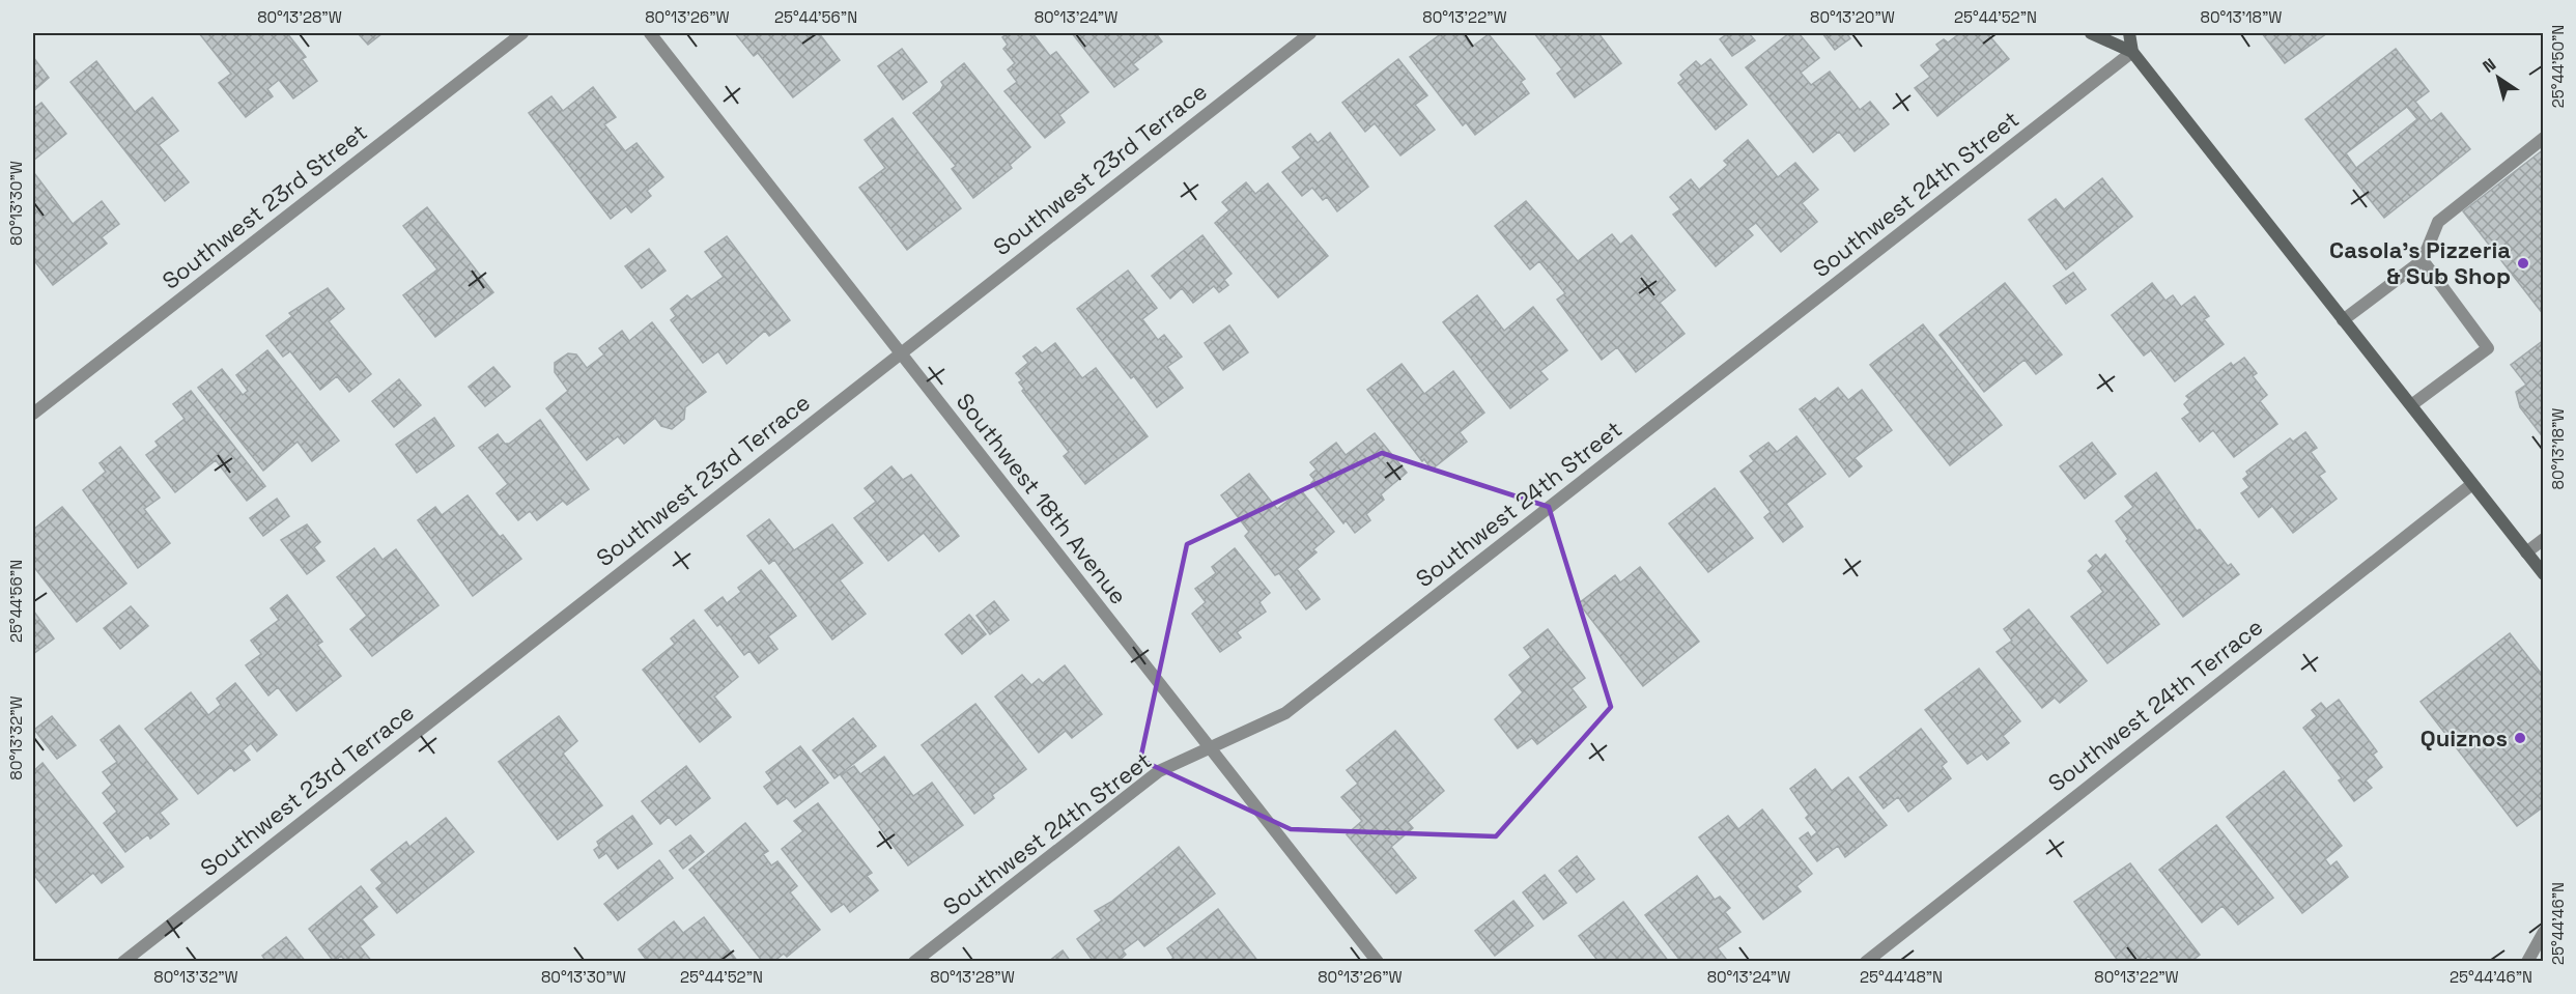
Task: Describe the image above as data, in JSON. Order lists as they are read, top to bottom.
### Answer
{
  "streets": {
    "street": [
      "Southwest 23rd Terrace",
      "Southwest 24th Street",
      "Southwest 23rd Street",
      "Southwest 18th Avenue",
      "Southwest 24th Terrace"
    ]
  },
  "crossings": [
    ["Southwest 23rd Terrace", "Southwest 18th Avenue"],
    ["Southwest 24th Street", "Southwest 18th Avenue"]
  ],
  "places": ["Casola's Pizzeria & Sub Shop", "Quiznos"],
  "north": "top left",
  "coordinates": [
    "80°13'28\"W",
    "80°13'26\"W",
    "25°44'56\"N",
    "80°13'24\"W",
    "80°13'22\"W",
    "80°13'20\"W",
    "25°44'52\"N",
    "80°13'18\"W",
    "25°44'50\"N",
    "80°13'30\"W",
    "80°13'32\"W",
    "25°44'46\"N",
    "25°44'48\"N"
  ]
}
